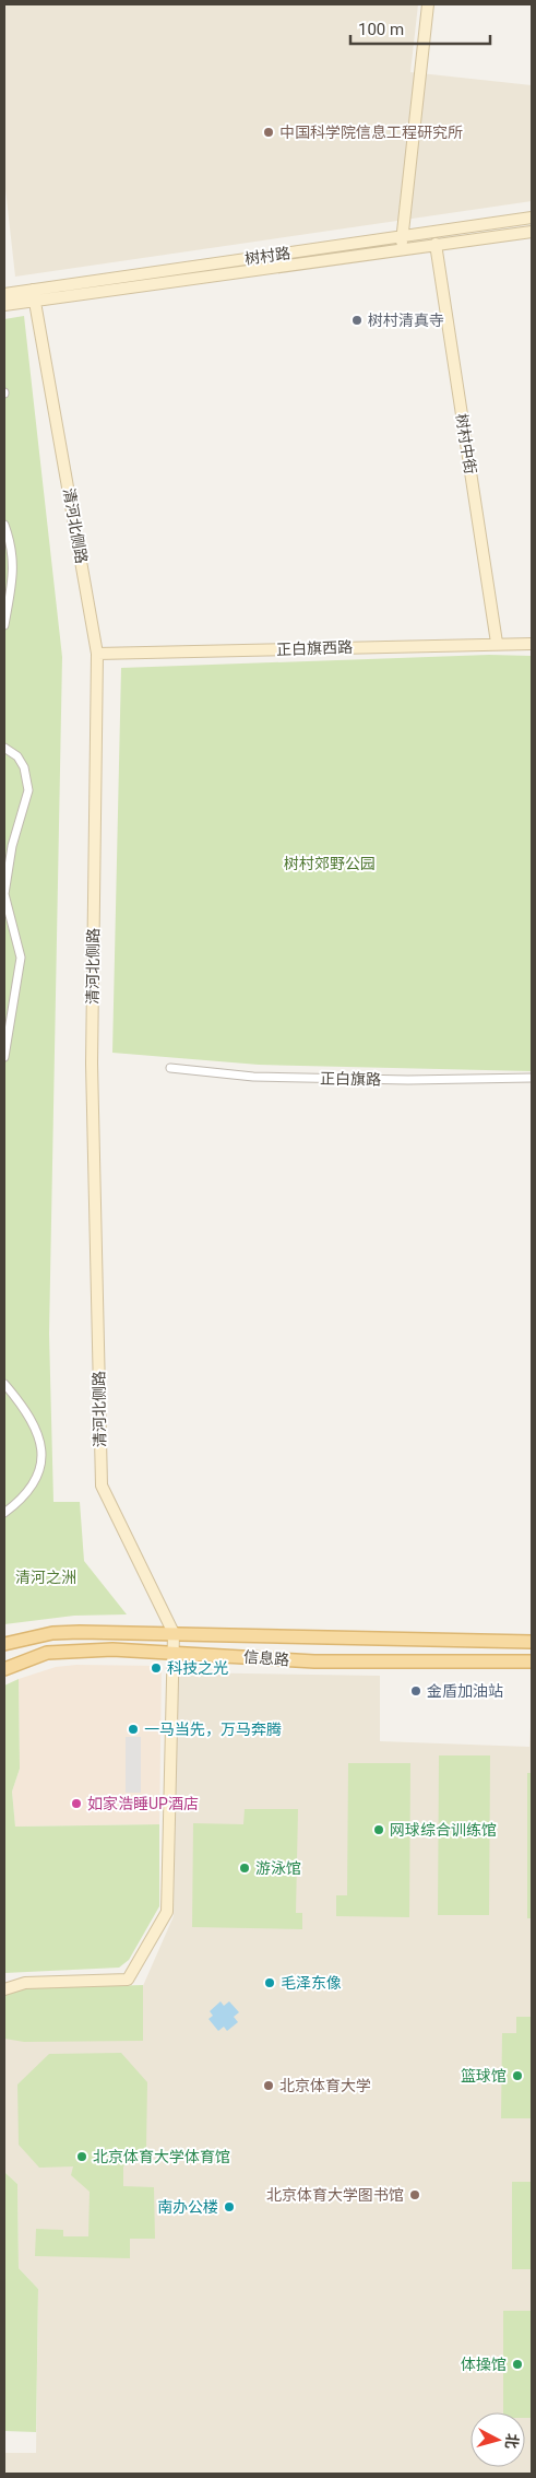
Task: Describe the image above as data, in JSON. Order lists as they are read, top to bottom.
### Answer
{
  "streets": {
    "main road": ["信息路"],
    "street": [
      "树村路",
      "树村中街",
      "清河北侧路",
      "正白旗西路",
      "正白旗路"
    ]
  },
  "crossings": [
    ["树村路", "树村中街"],
    ["树村路", "清河北侧路"],
    ["树村中街", "正白旗西路"],
    ["清河北侧路", "正白旗西路"],
    ["清河北侧路", "信息路"]
  ],
  "parks": ["树村郊野公园", "清河之洲"],
  "places": [
    "中国科学院信息工程研究所",
    "树村清真寺",
    "科技之光",
    "金盾加油站",
    "一马当先，万马奔腾",
    "如家浩睡UP酒店",
    "网球综合训练馆",
    "游泳馆",
    "毛泽东像",
    "篮球馆",
    "北京体育大学",
    "北京体育大学体育馆",
    "北京体育大学图书馆",
    "南办公楼",
    "体操馆"
  ],
  "scale_bar": "100 m",
  "north": "right"
}
